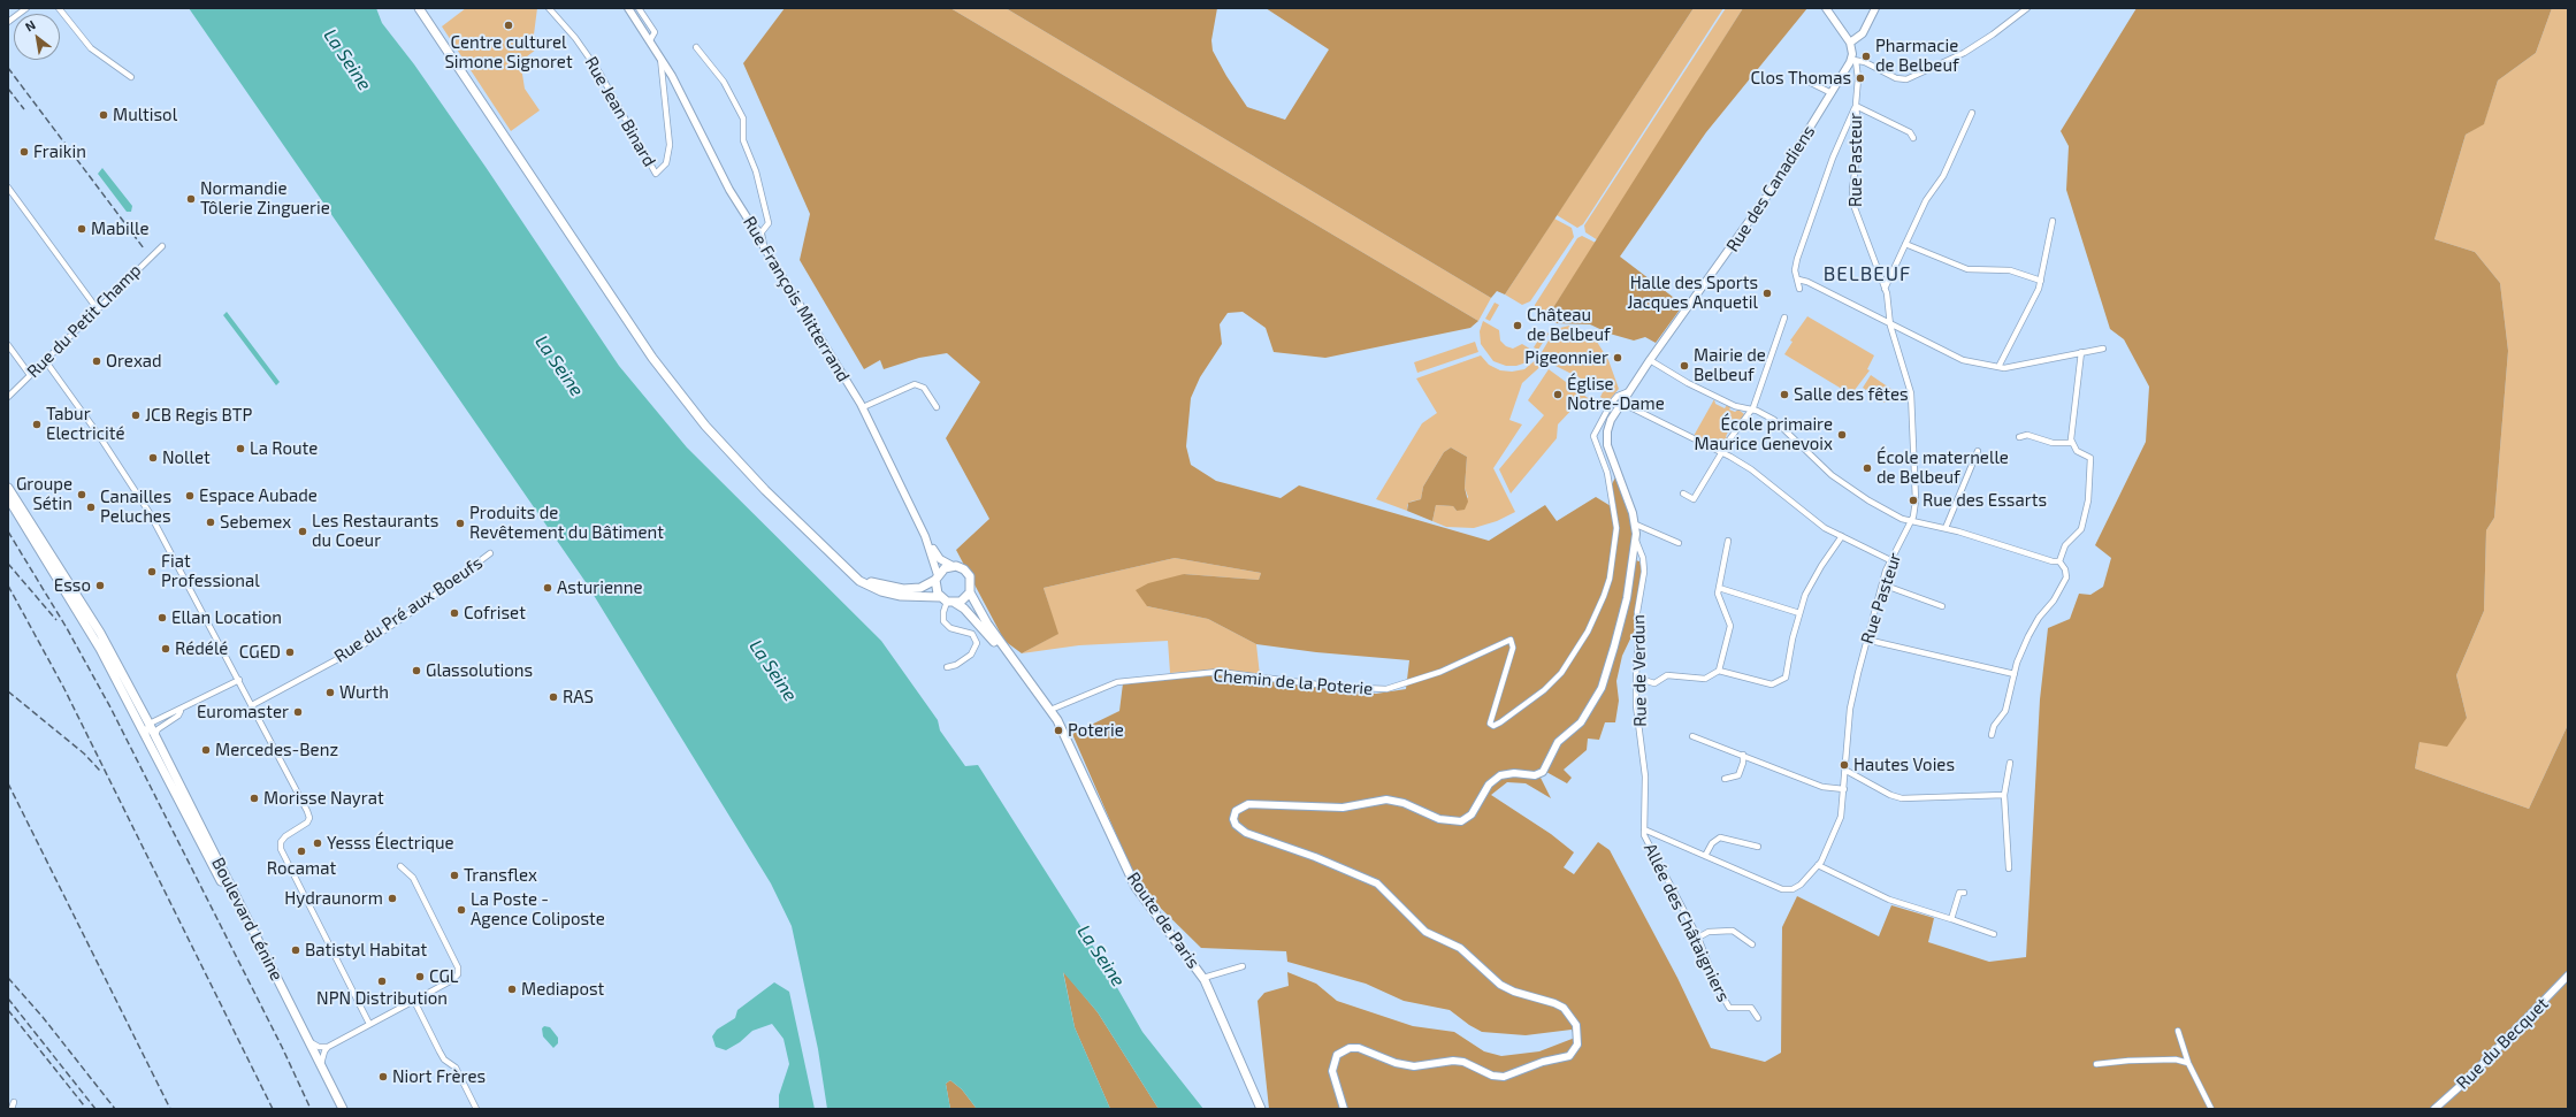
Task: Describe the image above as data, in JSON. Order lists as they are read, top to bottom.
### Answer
{
  "streets": {
    "main road": [
      "Rue des Canadiens",
      "Rue François Mitterrand",
      "Boulevard Lénine",
      "Route de Paris",
      "Rue du Becquet"
    ],
    "street": [
      "Rue Jean Binard",
      "Rue Pasteur",
      "Rue du Petit Champ",
      "Rue du Pré aux Boeufs",
      "Rue de Verdun",
      "Chemin de la Poterie",
      "Allée des Châtaigniers"
    ]
  },
  "crossings": [
    ["Rue Jean Binard", "Rue François Mitterrand"],
    ["Rue Pasteur", "Rue des Canadiens"],
    ["Rue des Canadiens", "Chemin de la Poterie"],
    ["Rue de Verdun", "Allée des Châtaigniers"],
    ["Chemin de la Poterie", "Route de Paris"]
  ],
  "districts": ["BELBEUF"],
  "water": ["La Seine"],
  "places": [
    "Centre culturel Simone Signoret",
    "Pharmacie de Belbeuf",
    "Clos Thomas",
    "Multisol",
    "Fraikin",
    "Normandie Tôlerie Zinguerie",
    "Mabille",
    "Halle des Sports Jacques Anquetil",
    "Château de Belbeuf",
    "Pigeonnier",
    "Orexad",
    "Mairie de Belbeuf",
    "Église Notre-Dame",
    "Salle des fêtes",
    "JCB Regis BTP",
    "Tabur Electricité",
    "École primaire Maurice Genevoix",
    "La Route",
    "Nollet",
    "École maternelle de Belbeuf",
    "Groupe Sétin",
    "Espace Aubade",
    "Rue des Essarts",
    "Canailles Peluches",
    "Sebemex",
    "Produits de Revêtement du Bâtiment",
    "Les Restaurants du Coeur",
    "Fiat Professional",
    "Esso",
    "Asturienne",
    "Cofriset",
    "Ellan Location",
    "Rédélé",
    "CGED",
    "Glassolutions",
    "Wurth",
    "RAS",
    "Euromaster",
    "Poterie",
    "Mercedes-Benz",
    "Hautes Voies",
    "Morisse Nayrat",
    "Yesss Électrique",
    "Rocamat",
    "Transflex",
    "Hydraunorm",
    "La Poste - Agence Coliposte",
    "Batistyl Habitat",
    "CGL",
    "NPN Distribution",
    "Mediapost",
    "Niort Frères"
  ],
  "north": "top left"
}
